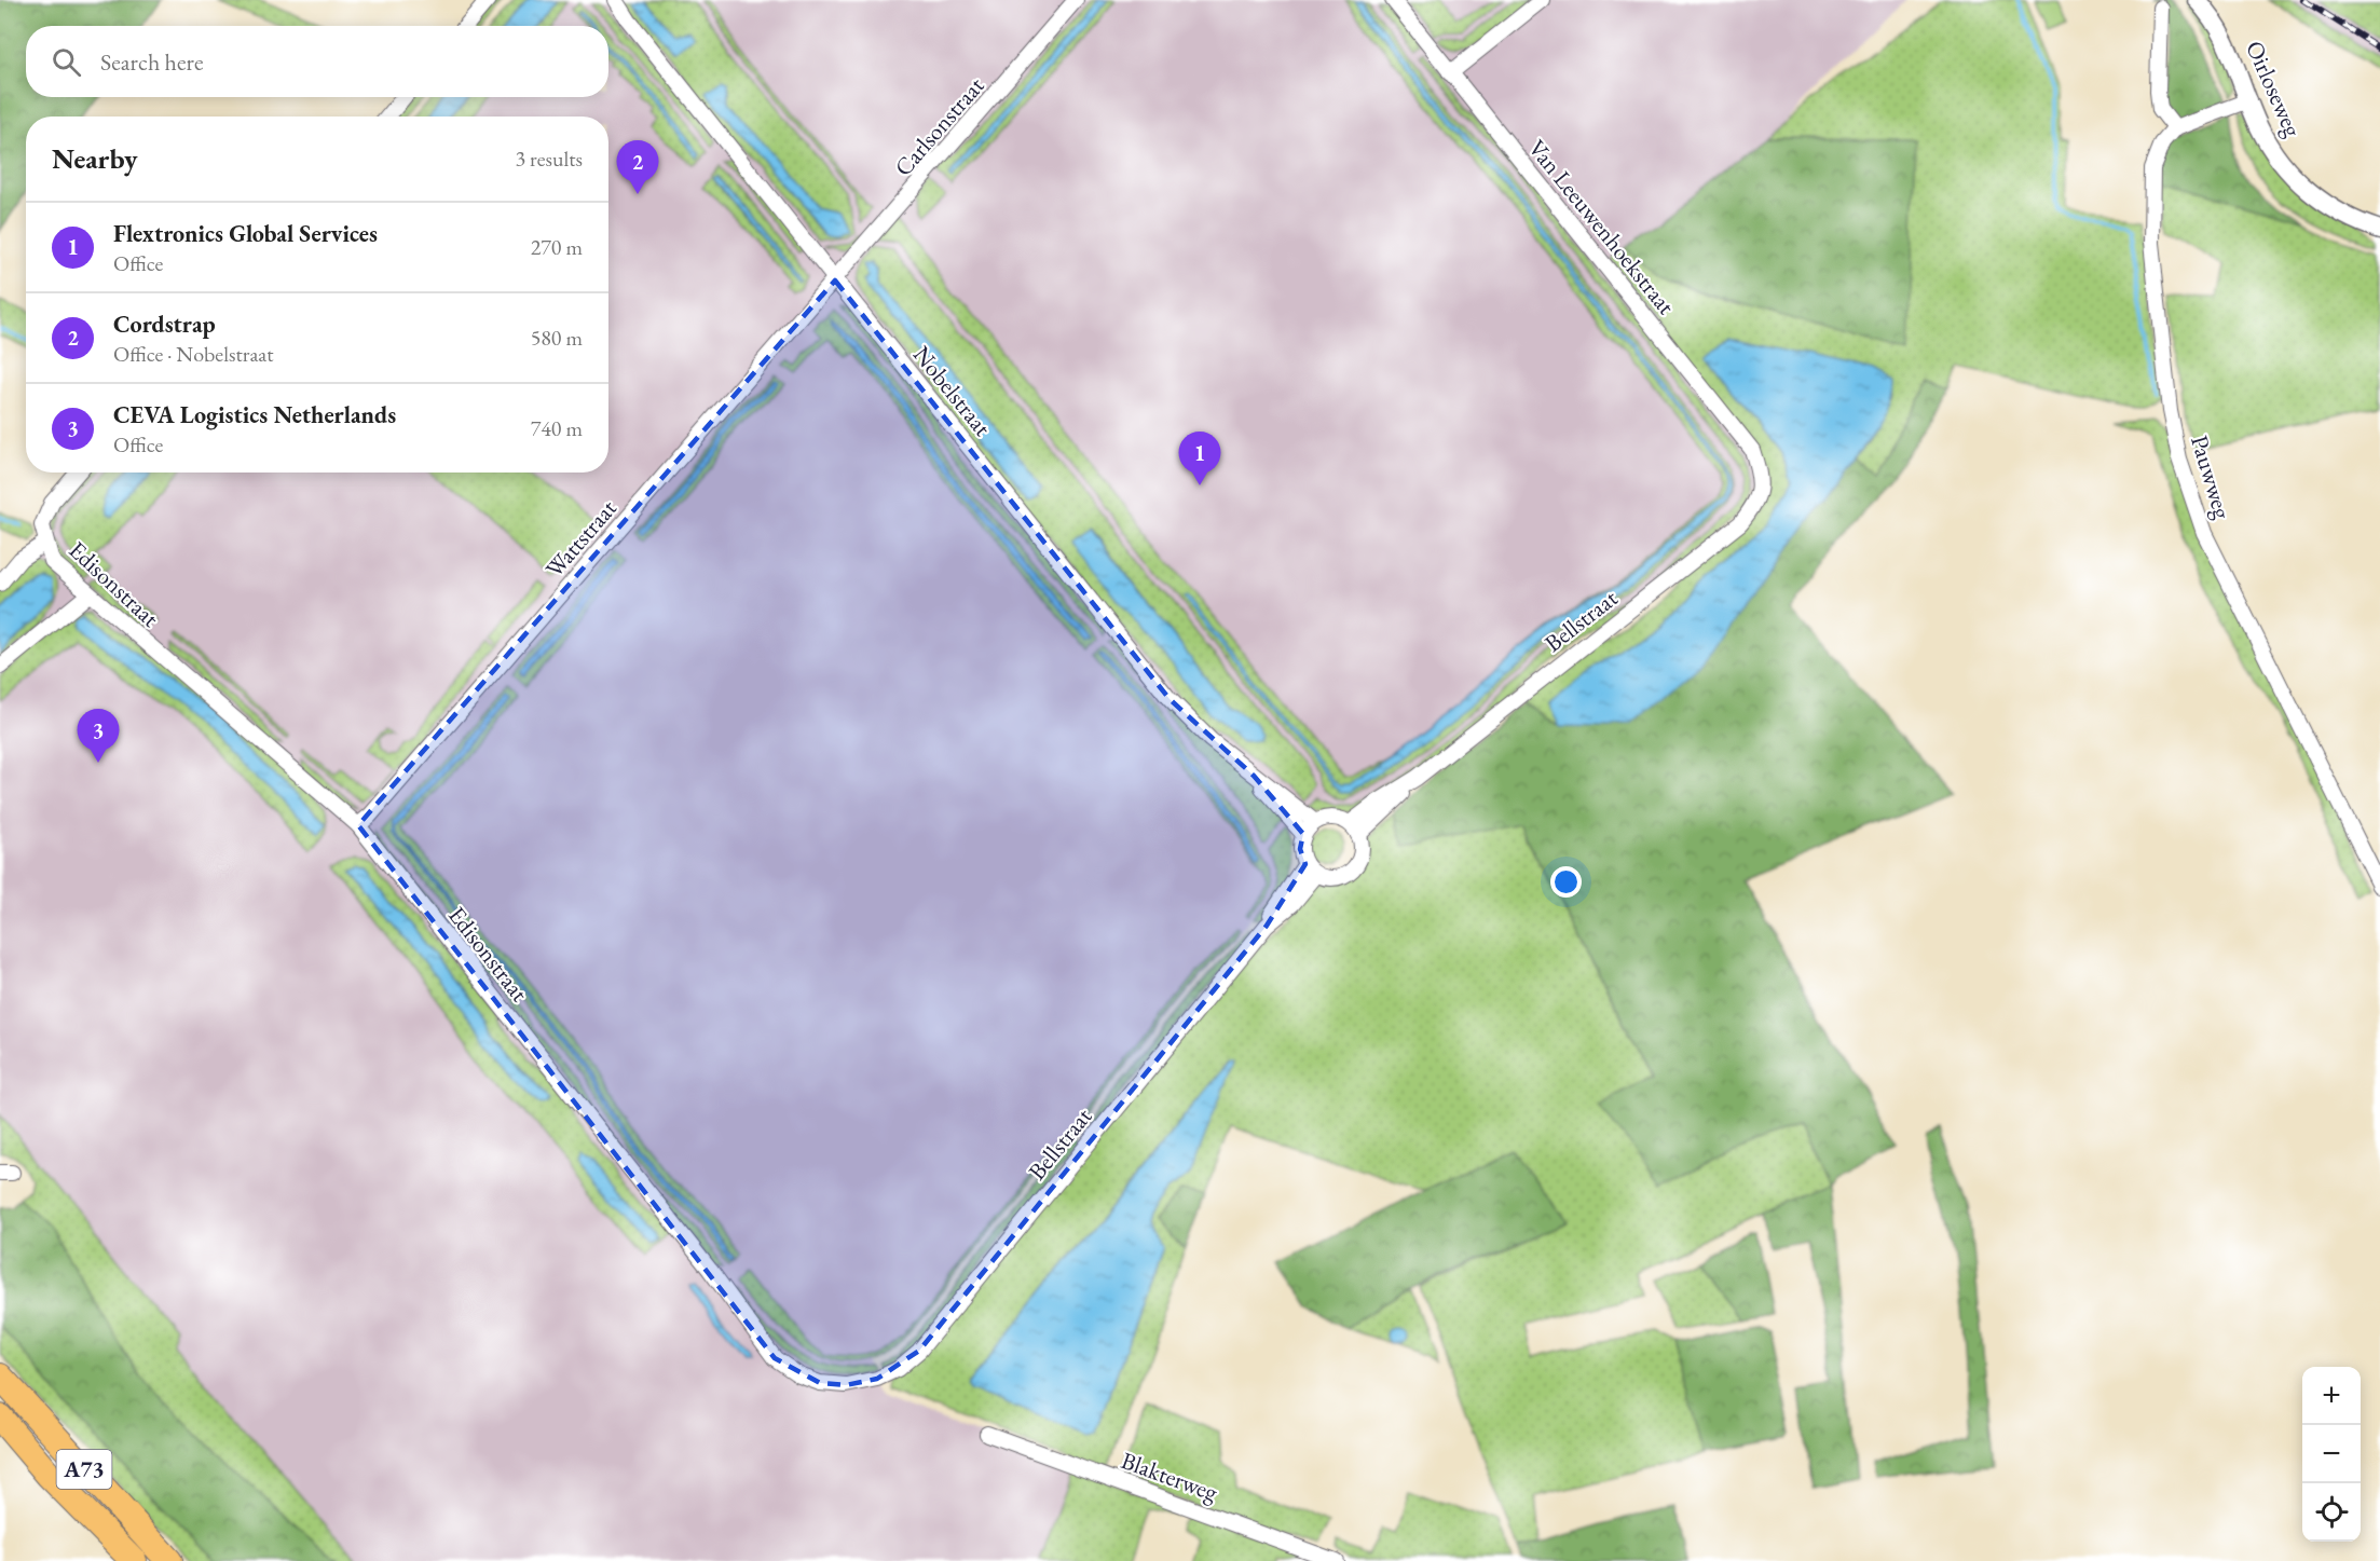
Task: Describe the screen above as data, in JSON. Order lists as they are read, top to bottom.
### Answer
{
  "streets": {
    "highway": ["A73"],
    "street": [
      "Oirloseweg",
      "Carlsonstraat",
      "Van Leeuwenhoekstraat",
      "Nobelstraat",
      "Pauwweg",
      "Wattstraat",
      "Edisonstraat",
      "Bellstraat",
      "Blakterweg"
    ]
  },
  "crossings": [
    ["Carlsonstraat", "Nobelstraat"],
    ["Carlsonstraat", "Wattstraat"],
    ["Van Leeuwenhoekstraat", "Bellstraat"],
    ["Nobelstraat", "Wattstraat"],
    ["Nobelstraat", "Bellstraat"],
    ["Wattstraat", "Edisonstraat"],
    ["Edisonstraat", "Bellstraat"]
  ],
  "page": {
    "search": "Search here",
    "heading": ["Nearby", "3 results"],
    "pins": ["2", "1", "3"],
    "list": [
      {
        "mark": "1",
        "name": "Flextronics Global Services",
        "note": "Office",
        "value": "270 m"
      },
      {
        "mark": "2",
        "name": "Cordstrap",
        "note": "Office · Nobelstraat",
        "value": "580 m"
      },
      {
        "mark": "3",
        "name": "CEVA Logistics Netherlands",
        "note": "Office",
        "value": "740 m"
      }
    ],
    "map_buttons": ["+", "−"]
  }
}
